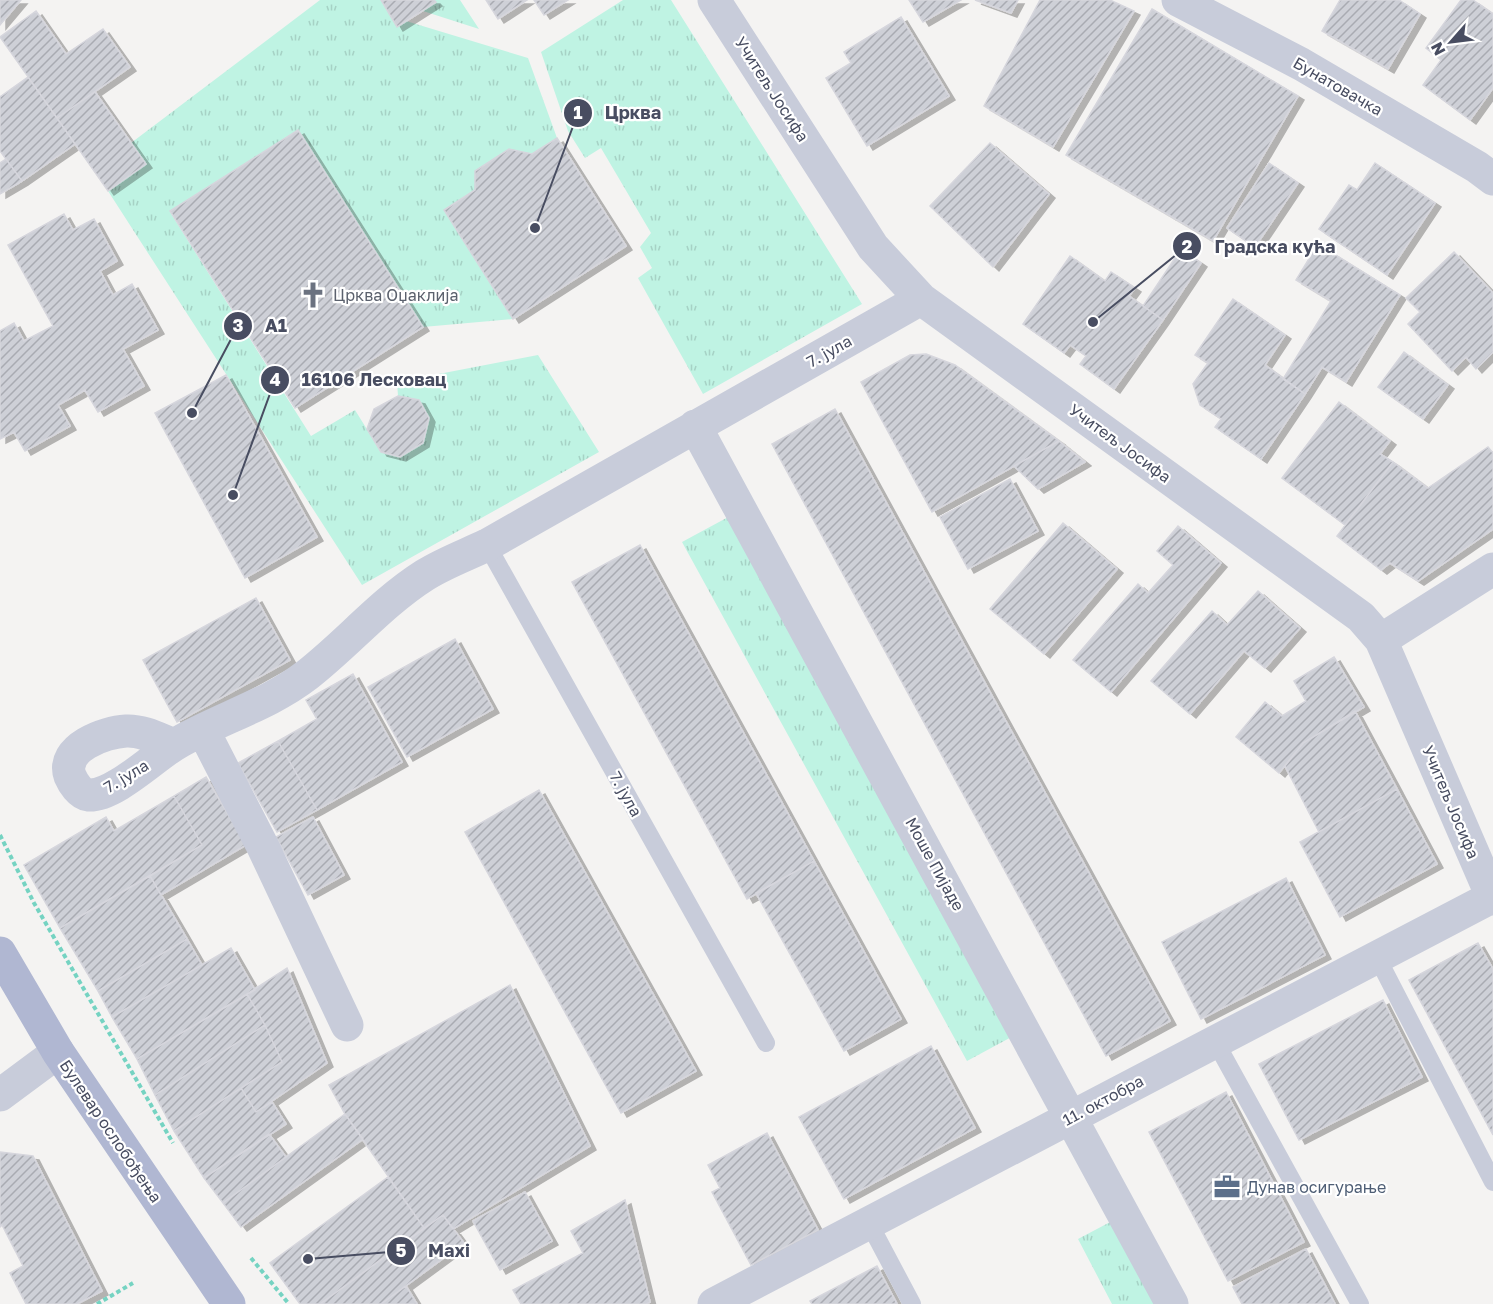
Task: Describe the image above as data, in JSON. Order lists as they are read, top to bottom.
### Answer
{
  "streets": {
    "main road": ["Булевар ослобођења"],
    "street": [
      "Бунатовачка",
      "Учитељ Јосифа",
      "7. јула",
      "Моше Пијаде",
      "11. октобра"
    ]
  },
  "crossings": [
    ["Учитељ Јосифа", "7. јула"],
    ["Учитељ Јосифа", "11. октобра"],
    ["7. јула", "Моше Пијаде"],
    ["Моше Пијаде", "11. октобра"]
  ],
  "places": {
    "other": [
      "Црква",
      "Градска кућа",
      "A1",
      "16106 Лесковац",
      "Maxi"
    ],
    "church": ["Црква Оџаклија"],
    "office": ["Дунав осигурање"]
  },
  "north": "bottom left"
}
